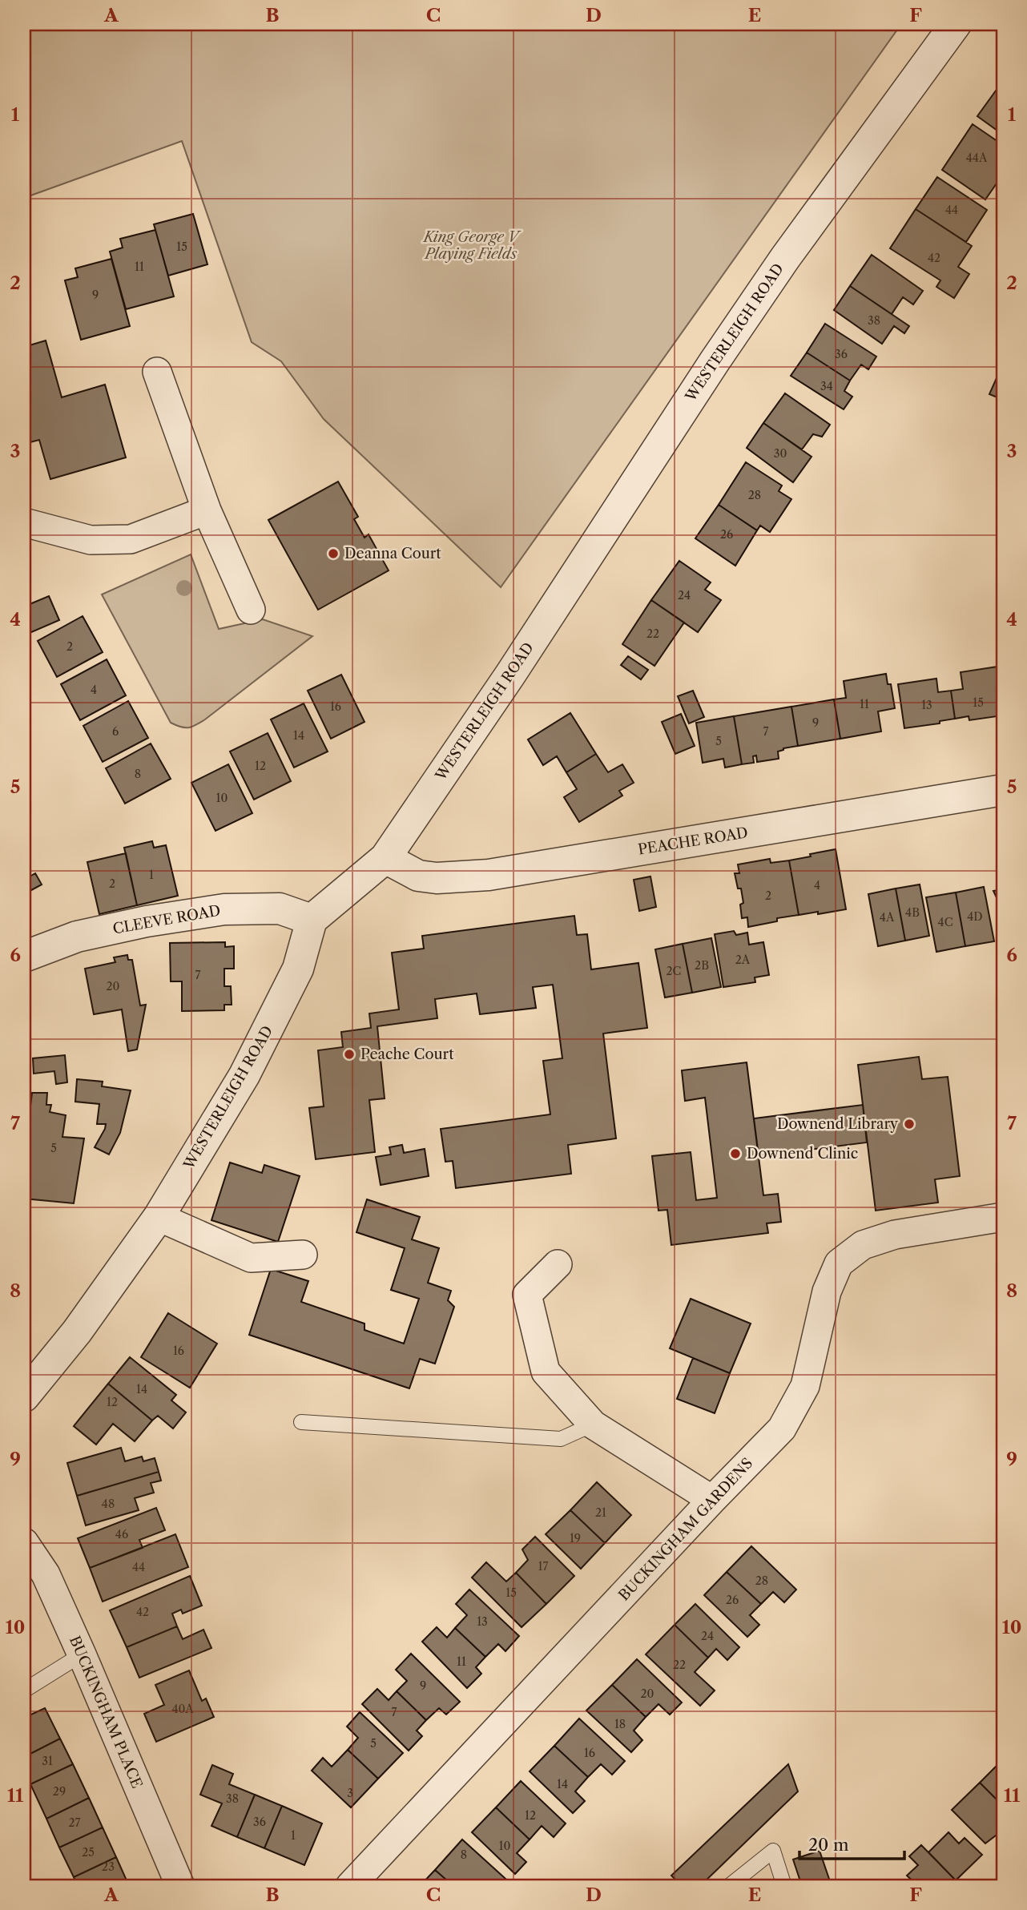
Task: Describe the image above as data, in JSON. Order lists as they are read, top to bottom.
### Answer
{
  "streets": {
    "street": [
      "WESTERLEIGH ROAD",
      "PEACHE ROAD",
      "CLEEVE ROAD",
      "BUCKINGHAM GARDENS",
      "BUCKINGHAM PLACE"
    ]
  },
  "crossings": [
    ["WESTERLEIGH ROAD", "PEACHE ROAD"],
    ["WESTERLEIGH ROAD", "CLEEVE ROAD"]
  ],
  "parks": ["King George V Playing Fields"],
  "places": [
    "Deanna Court",
    "Peache Court",
    "Downend Library",
    "Downend Clinic"
  ],
  "house_numbers": [
    "44A",
    "44",
    "15",
    "42",
    "11",
    "9",
    "38",
    "36",
    "34",
    "30",
    "28",
    "26",
    "24",
    "22",
    "2",
    "4",
    "15",
    "11",
    "13",
    "16",
    "9",
    "6",
    "7",
    "14",
    "5",
    "12",
    "8",
    "10",
    "1",
    "2",
    "4",
    "2",
    "4B",
    "4D",
    "4A",
    "4C",
    "2A",
    "2B",
    "2C",
    "7",
    "20",
    "5",
    "16",
    "14",
    "12",
    "48",
    "21",
    "46",
    "19",
    "17",
    "44",
    "28",
    "15",
    "26",
    "42",
    "13",
    "24",
    "11",
    "22",
    "9",
    "20",
    "40A",
    "7",
    "18",
    "5",
    "16",
    "31",
    "14",
    "29",
    "3",
    "38",
    "12",
    "36",
    "27",
    "1",
    "10",
    "25",
    "8",
    "23"
  ],
  "scale_bar": "20 m",
  "grid": {
    "columns": [
      "A",
      "B",
      "C",
      "D",
      "E",
      "F"
    ],
    "rows": [
      "1",
      "2",
      "3",
      "4",
      "5",
      "6",
      "7",
      "8",
      "9",
      "10",
      "11"
    ]
  }
}
